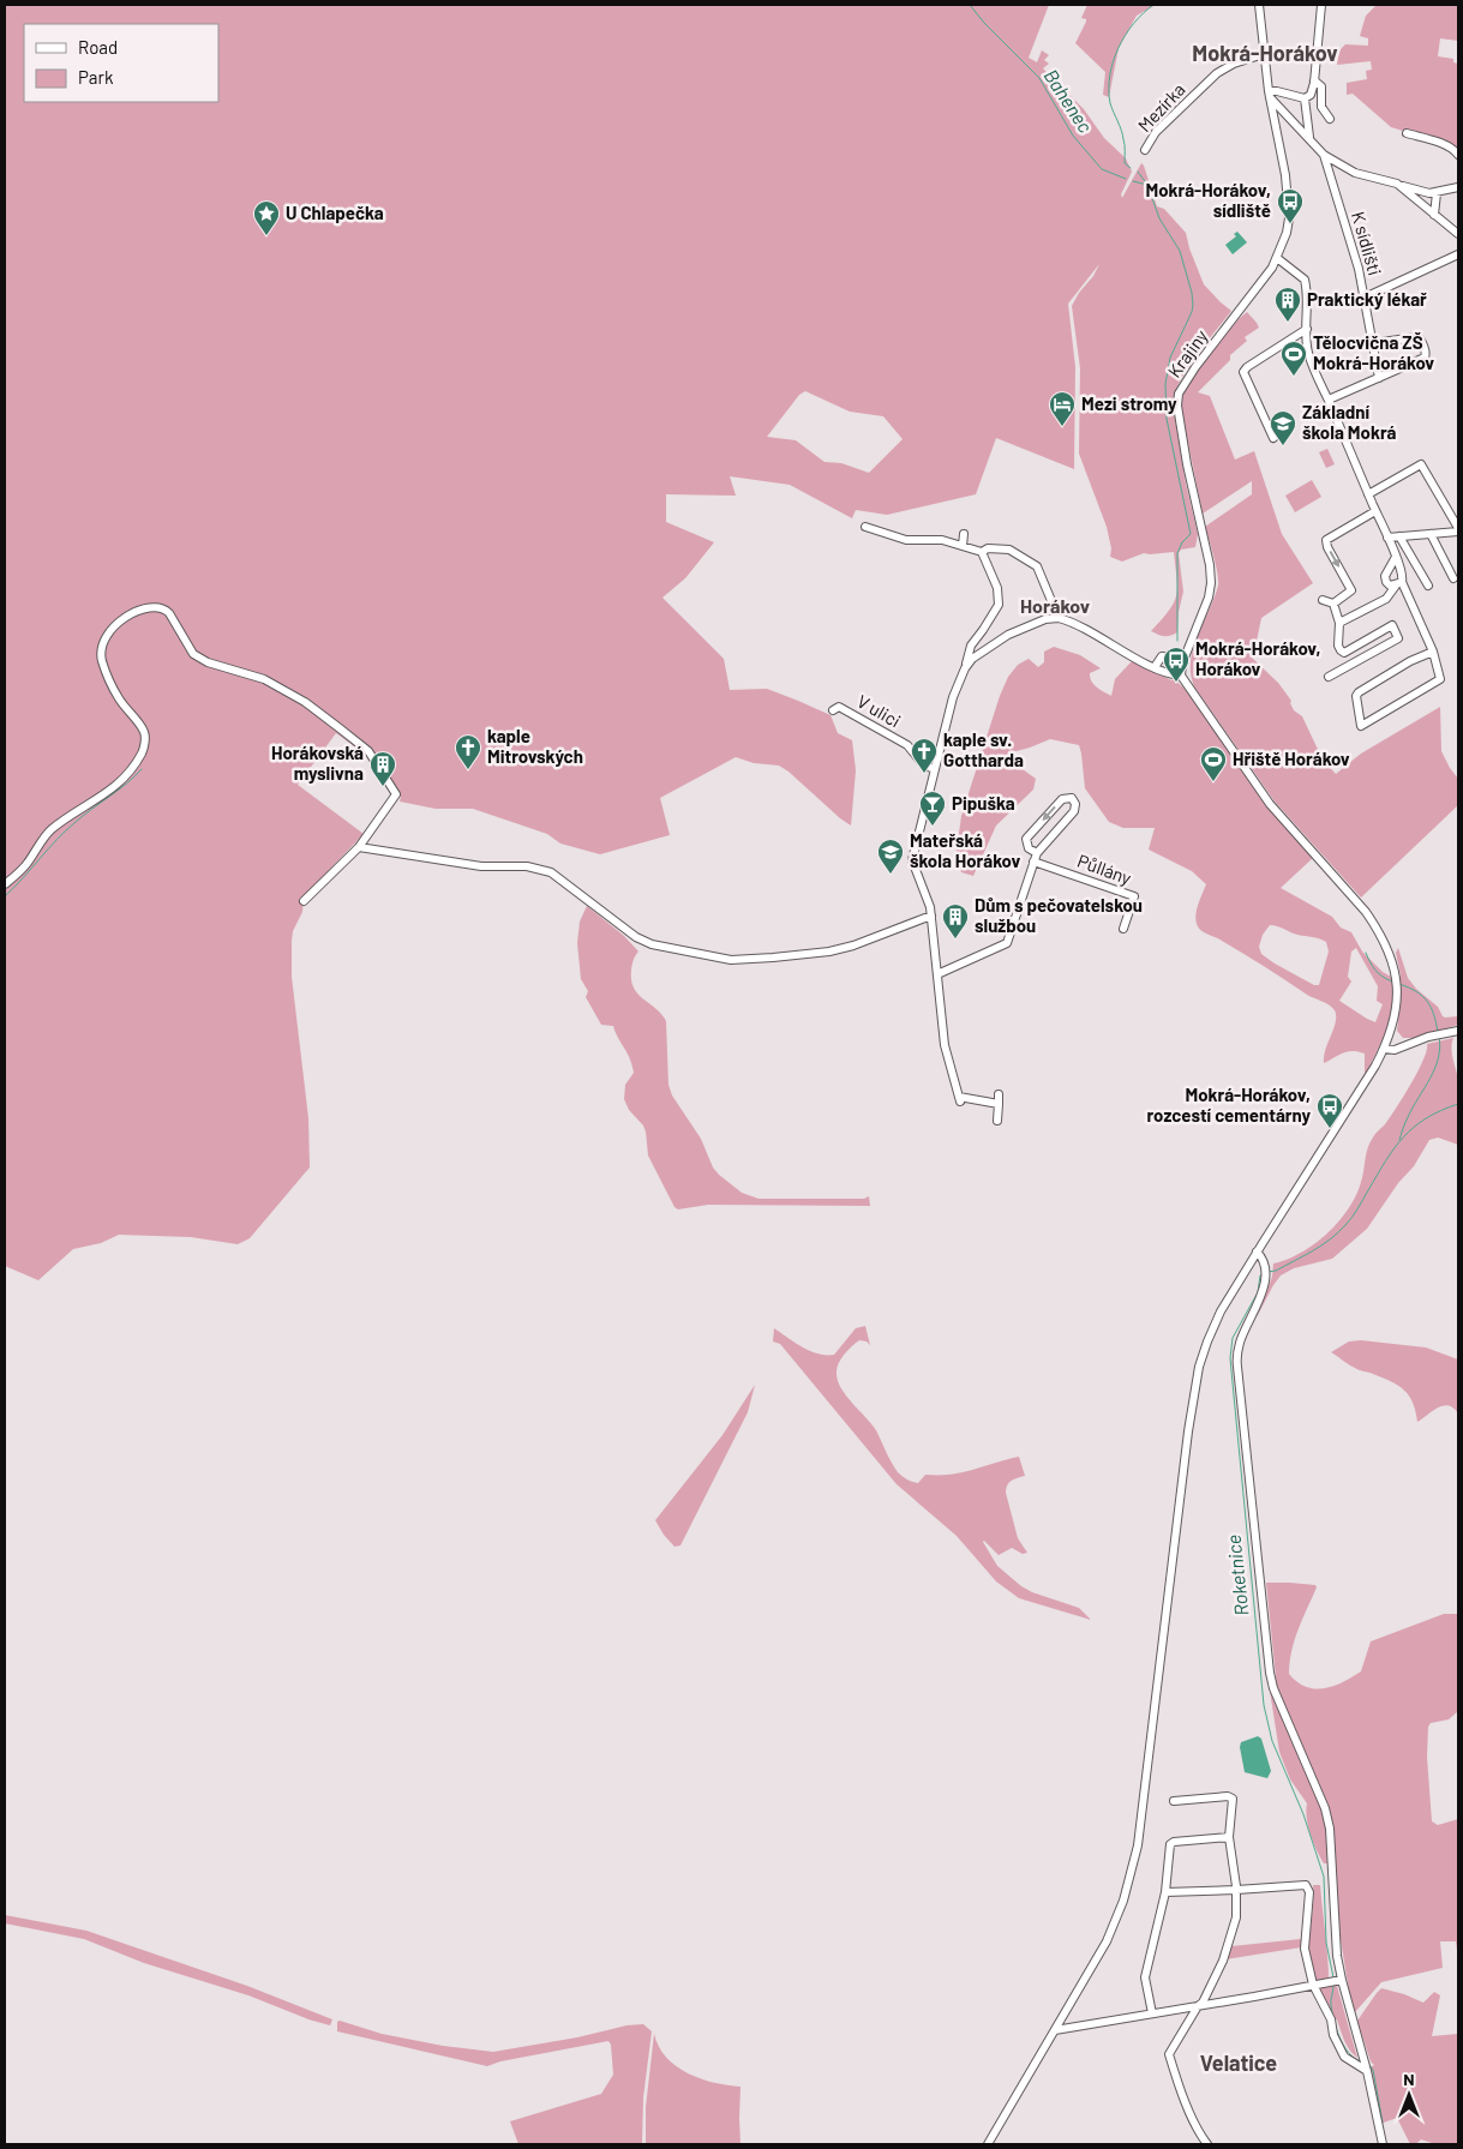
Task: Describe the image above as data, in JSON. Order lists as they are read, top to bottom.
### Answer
{
  "streets": {
    "street": [
      "Mezírka",
      "K sídlišti",
      "Krajiny",
      "V ulici",
      "Půllány"
    ]
  },
  "crossings": [
    ["Mezírka", "Krajiny"]
  ],
  "districts": ["Mokrá-Horákov", "Horákov", "Velatice"],
  "water": ["Bahenec", "Roketnice"],
  "places": {
    "bus stop": ["Mokrá-Horákov, sídliště", "Mokrá-Horákov, Horákov", "Mokrá-Horákov, rozcestí cementárny"],
    "place": ["U Chlapečka"],
    "building": ["Praktický lékař", "Horákovská myslivna", "Dům s pečovatelskou službou"],
    "sports": ["Tělocvična ZŠ Mokrá-Horákov", "Hřiště Horákov"],
    "hotel": ["Mezi stromy"],
    "school or university": ["Základní škola Mokrá", "Mateřská škola Horákov"],
    "church": ["kaple Mitrovských", "kaple sv. Gottharda"],
    "bar": ["Pipuška"]
  },
  "legend": ["Road", "Park"],
  "north": "top"
}
